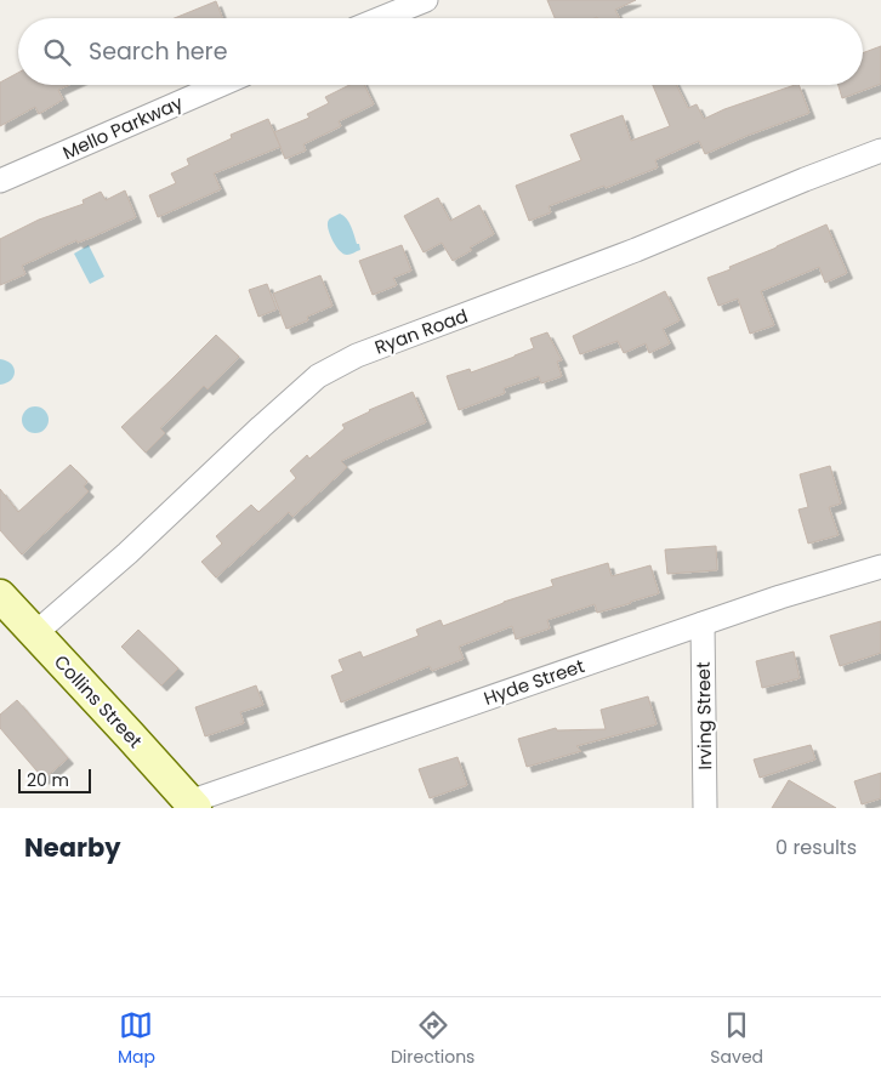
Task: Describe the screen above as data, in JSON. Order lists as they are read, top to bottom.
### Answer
{
  "streets": {
    "main road": ["Collins Street"],
    "street": [
      "Mello Parkway",
      "Ryan Road",
      "Hyde Street",
      "Irving Street"
    ]
  },
  "crossings": [
    ["Ryan Road", "Collins Street"],
    ["Hyde Street", "Collins Street"],
    ["Hyde Street", "Irving Street"]
  ],
  "scale_bar": "20 m",
  "page": {
    "search": "Search here",
    "scale": "20 m",
    "heading": ["Nearby", "0 results"],
    "nav": ["Map", "Directions", "Saved"]
  }
}
